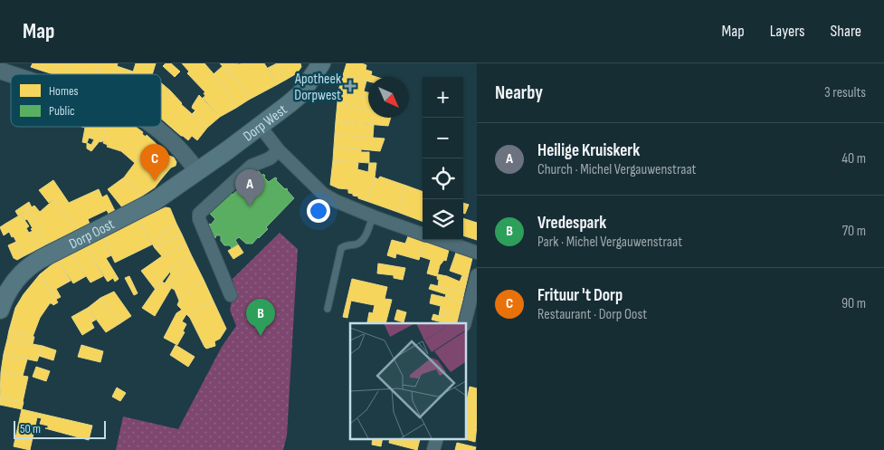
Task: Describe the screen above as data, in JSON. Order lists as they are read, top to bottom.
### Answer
{
  "streets": {
    "main road": ["Dorp West", "Dorp Oost"]
  },
  "crossings": [
    ["Dorp West", "Dorp Oost"]
  ],
  "places": {
    "health": ["Apotheek Dorpwest"]
  },
  "legend": ["Homes", "Public"],
  "scale_bar": "50 m",
  "north": "bottom right",
  "page": {
    "header": "Map",
    "nav": ["Map", "Layers", "Share"],
    "heading": ["Nearby", "3 results"],
    "map_buttons": ["+", "−"],
    "list": [
      {
        "mark": "A",
        "name": "Heilige Kruiskerk",
        "note": "Church · Michel Vergauwenstraat",
        "value": "40 m"
      },
      {
        "mark": "B",
        "name": "Vredespark",
        "note": "Park · Michel Vergauwenstraat",
        "value": "70 m"
      },
      {
        "mark": "C",
        "name": "Frituur 't Dorp",
        "note": "Restaurant · Dorp Oost",
        "value": "90 m"
      }
    ],
    "pins": ["C", "A", "B"],
    "scale": "50 m"
  }
}
